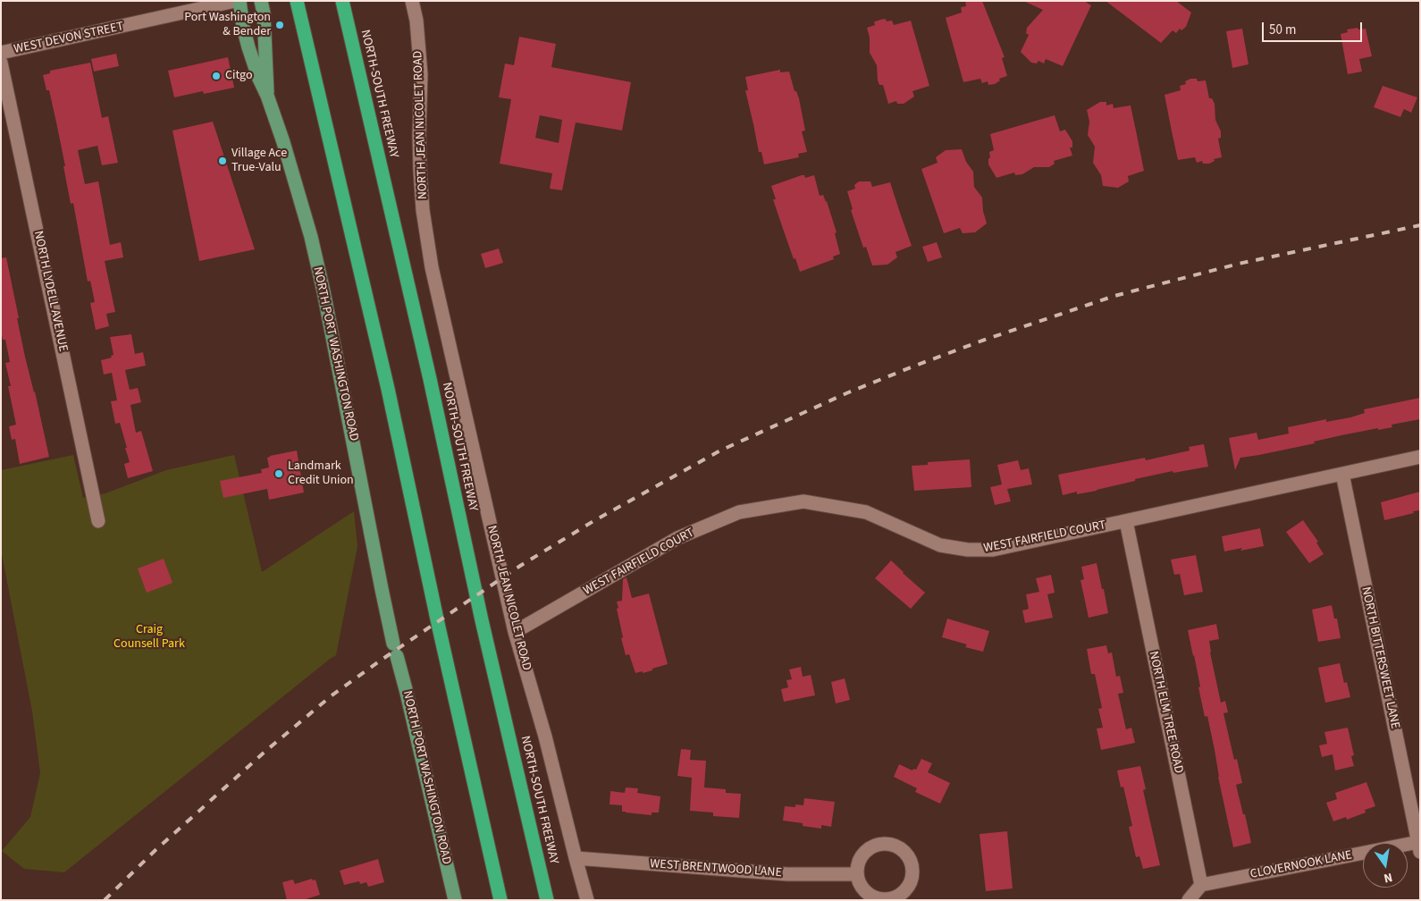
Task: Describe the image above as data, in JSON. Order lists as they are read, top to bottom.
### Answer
{
  "streets": {
    "highway": ["NORTH-SOUTH FREEWAY"],
    "main road": ["NORTH PORT WASHINGTON ROAD"],
    "street": [
      "WEST DEVON STREET",
      "NORTH JEAN NICOLET ROAD",
      "NORTH LYDELL AVENUE",
      "WEST FAIRFIELD COURT",
      "NORTH BITTERSWEET LANE",
      "NORTH ELM TREE ROAD",
      "CLOVERNOOK LANE",
      "WEST BRENTWOOD LANE"
    ]
  },
  "crossings": [
    ["NORTH JEAN NICOLET ROAD", "WEST FAIRFIELD COURT"],
    ["NORTH JEAN NICOLET ROAD", "WEST BRENTWOOD LANE"],
    ["WEST FAIRFIELD COURT", "NORTH BITTERSWEET LANE"],
    ["WEST FAIRFIELD COURT", "NORTH ELM TREE ROAD"],
    ["NORTH BITTERSWEET LANE", "CLOVERNOOK LANE"],
    ["NORTH ELM TREE ROAD", "CLOVERNOOK LANE"]
  ],
  "parks": ["Craig Counsell Park"],
  "places": [
    "Port Washington & Bender",
    "Citgo",
    "Village Ace True-Valu",
    "Landmark Credit Union"
  ],
  "scale_bar": "50 m",
  "north": "bottom"
}
